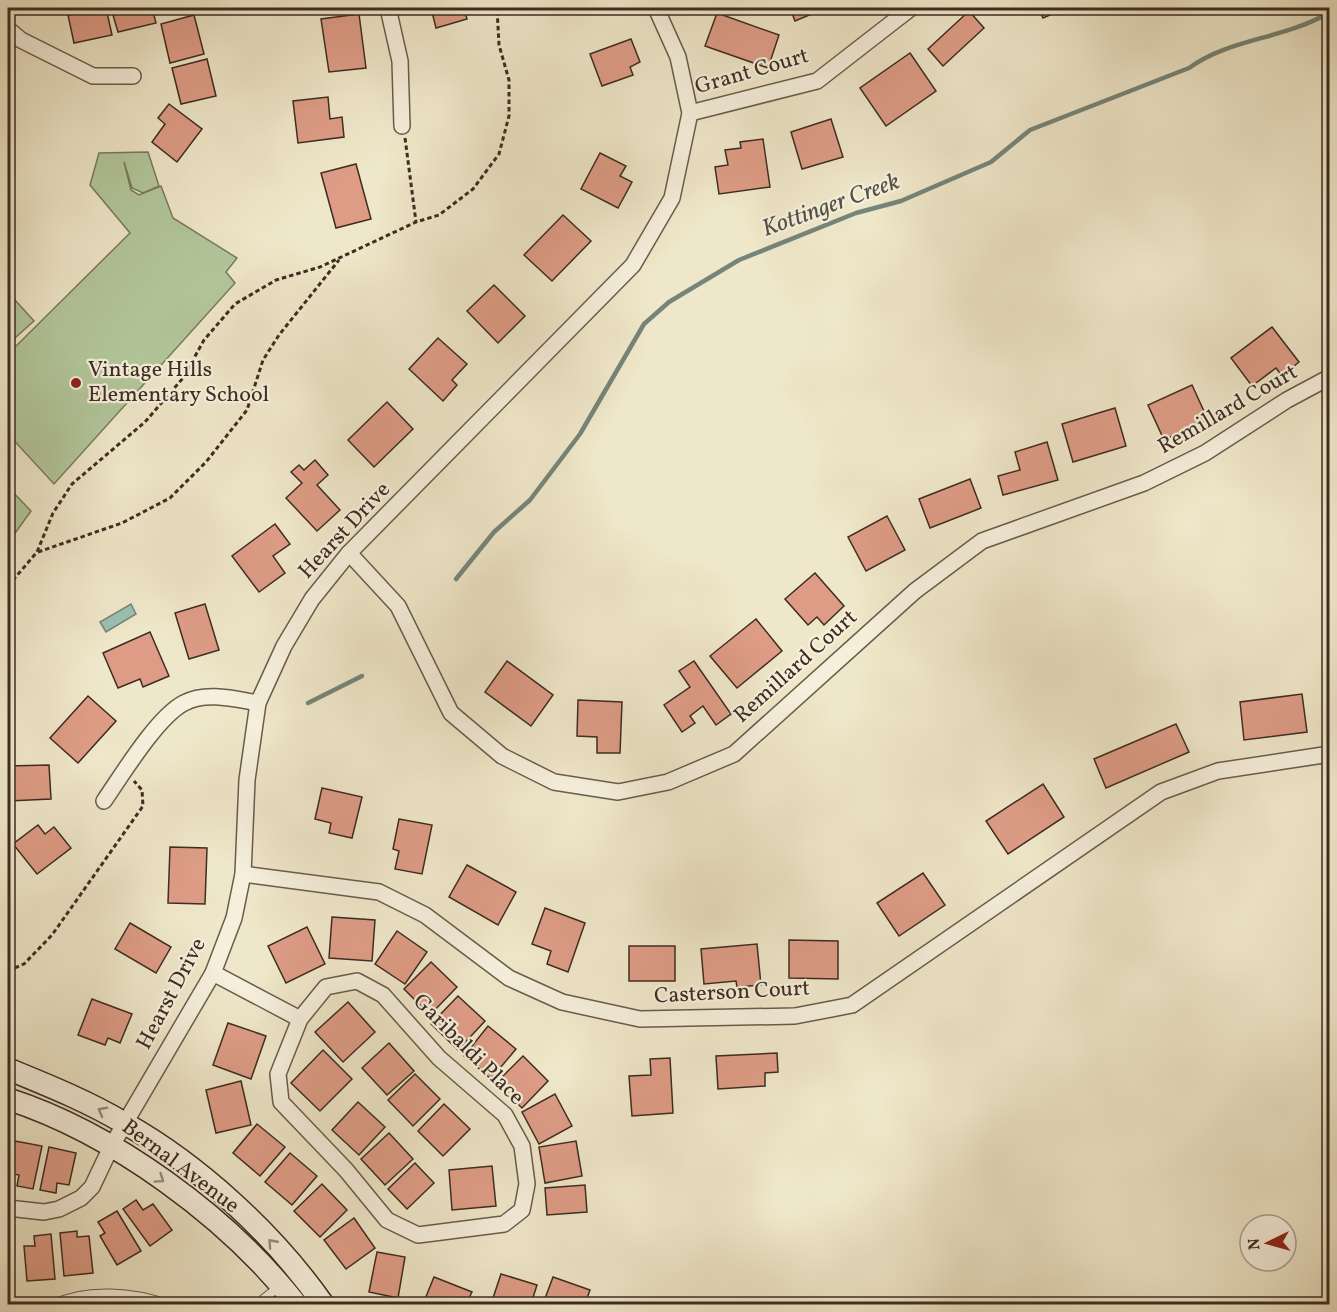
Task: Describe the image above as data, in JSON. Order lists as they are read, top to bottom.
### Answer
{
  "streets": {
    "main road": ["Bernal Avenue"],
    "street": [
      "Grant Court",
      "Remillard Court",
      "Hearst Drive",
      "Casterson Court",
      "Garibaldi Place"
    ]
  },
  "crossings": [
    ["Grant Court", "Hearst Drive"],
    ["Remillard Court", "Hearst Drive"],
    ["Hearst Drive", "Casterson Court"],
    ["Hearst Drive", "Bernal Avenue"]
  ],
  "water": ["Kottinger Creek"],
  "places": ["Vintage Hills Elementary School"],
  "north": "left"
}
